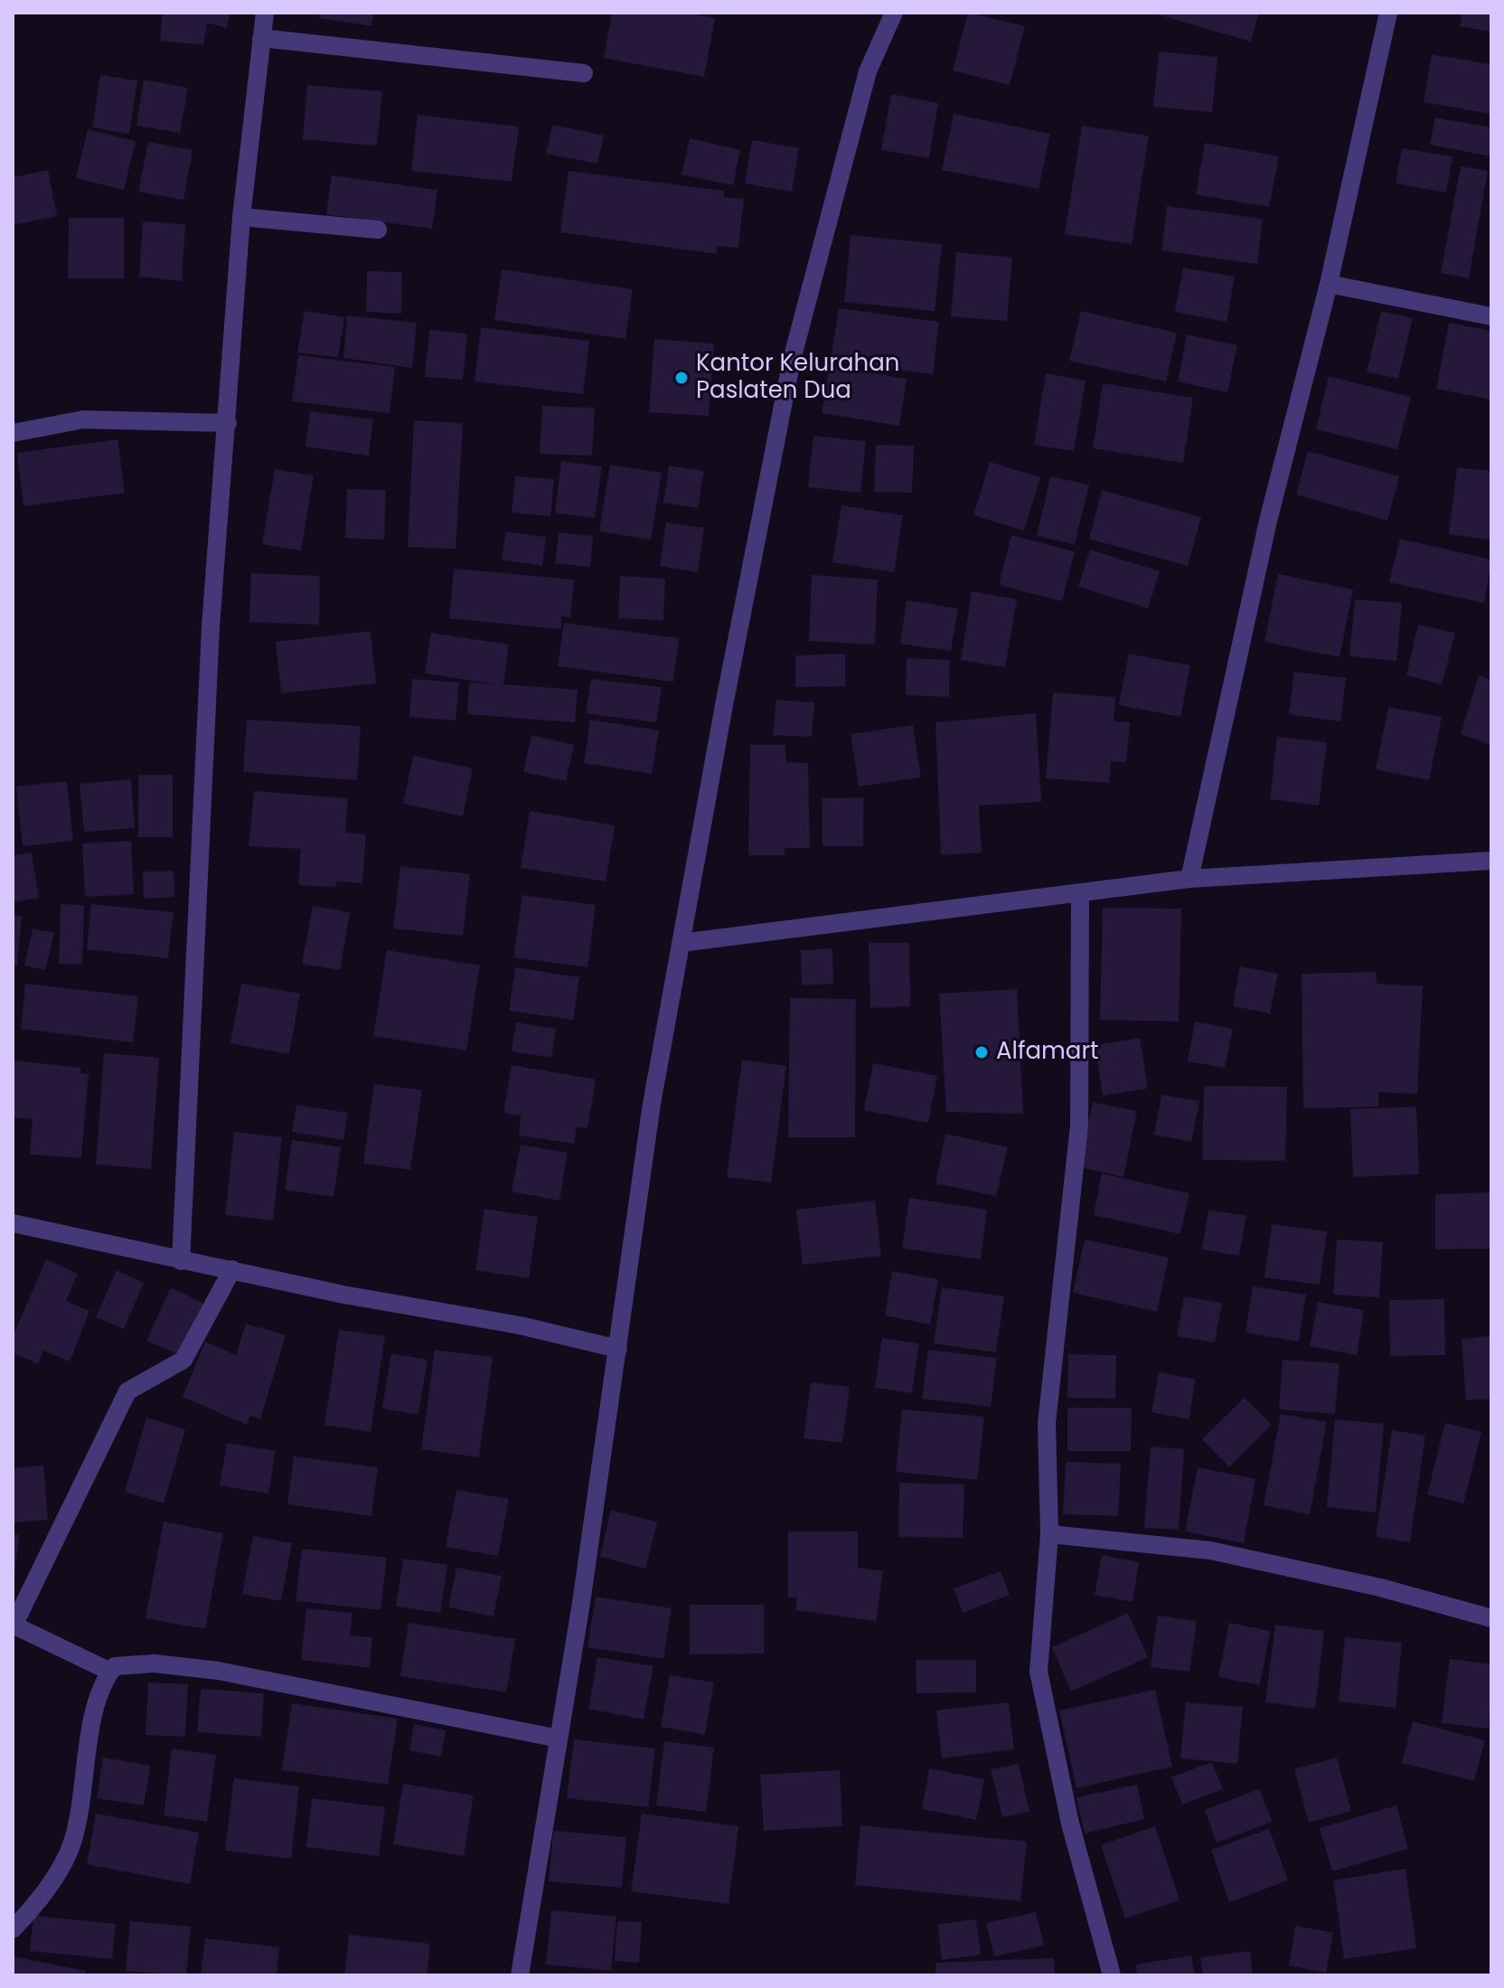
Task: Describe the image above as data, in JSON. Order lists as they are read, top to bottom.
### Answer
{
  "places": ["Kantor Kelurahan Paslaten Dua", "Alfamart"]
}
